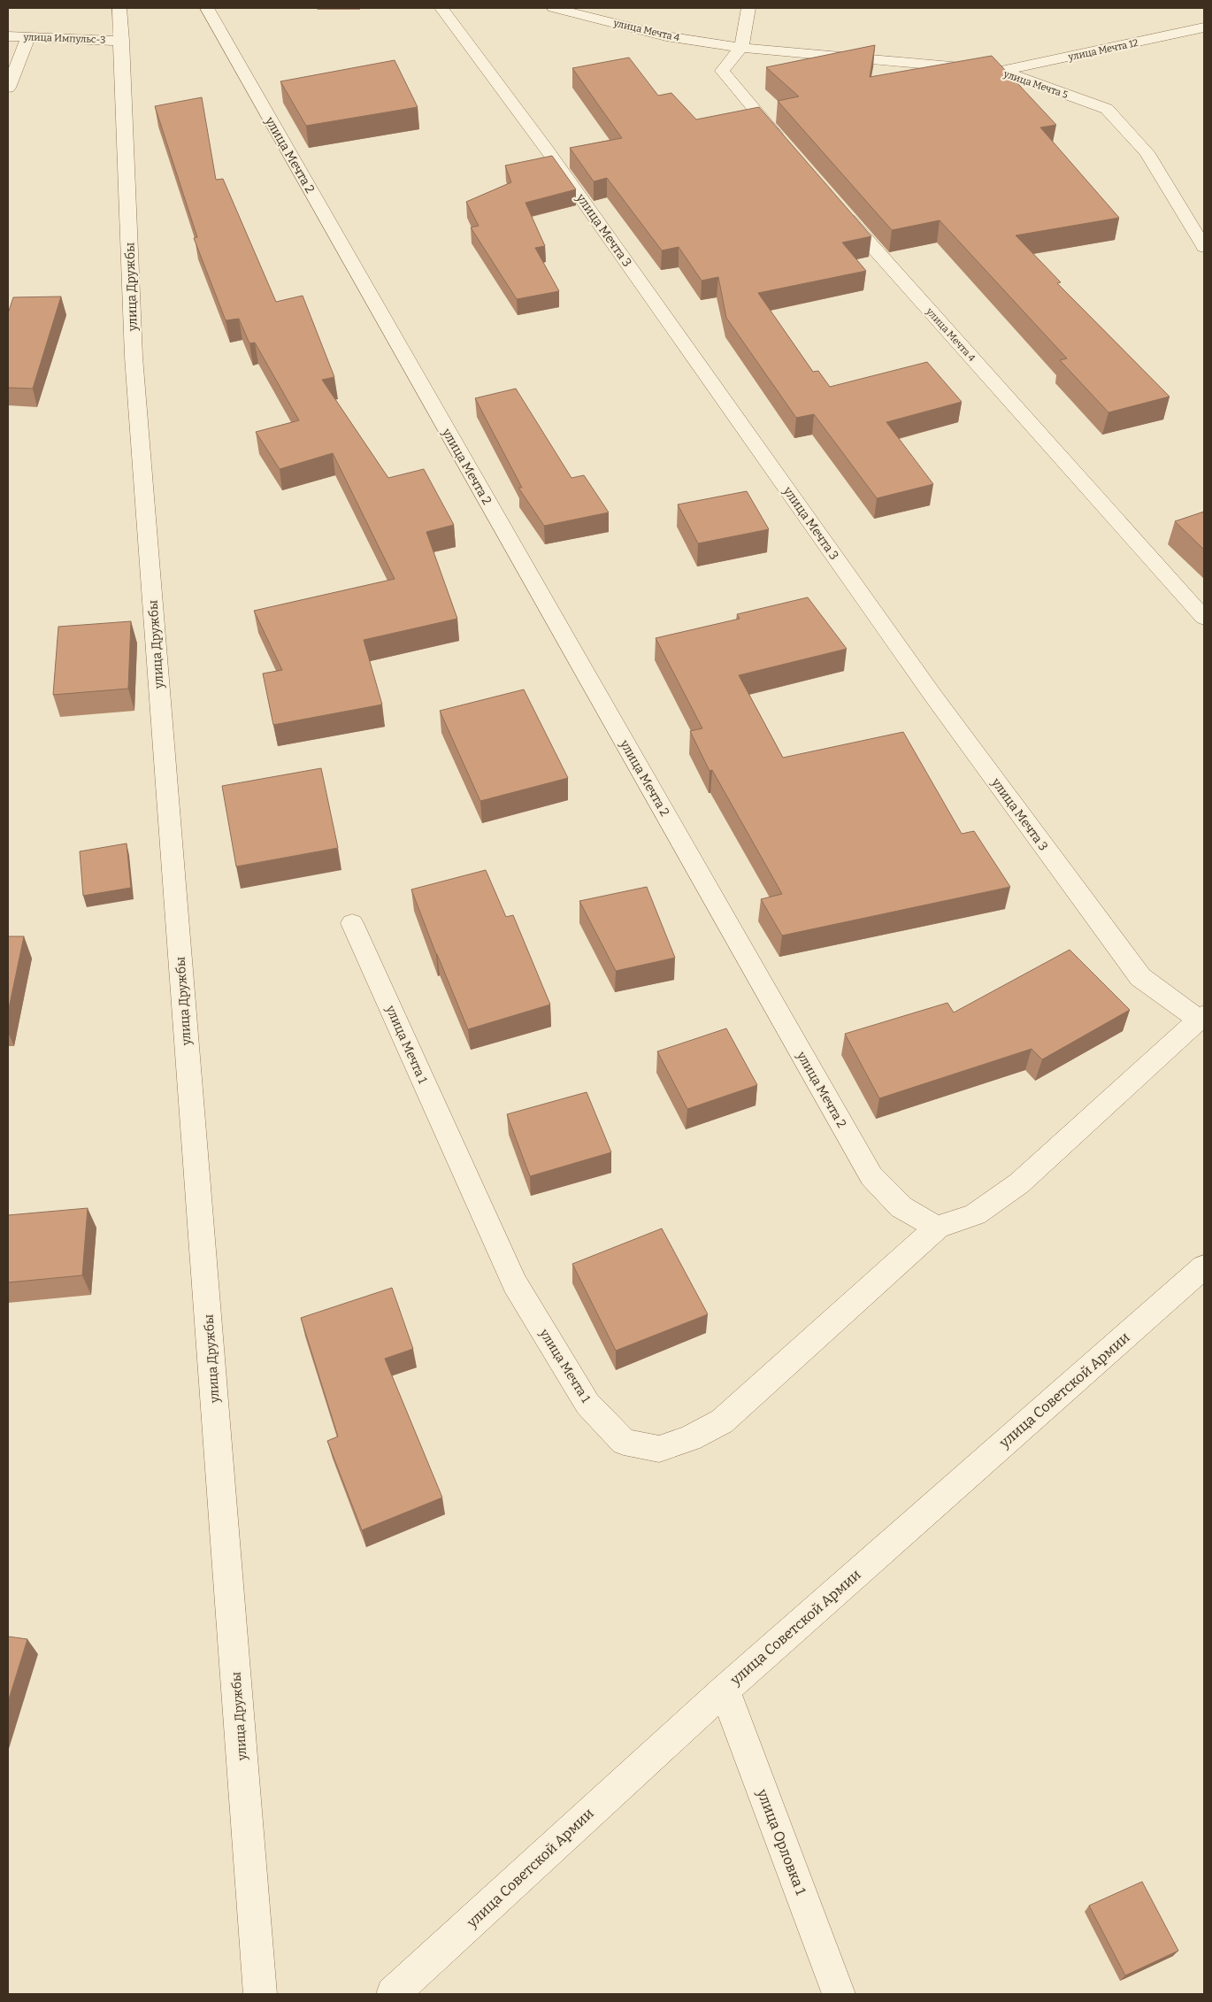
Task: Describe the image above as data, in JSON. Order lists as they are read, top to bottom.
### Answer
{
  "streets": {
    "street": [
      "улица Мечта 4",
      "улица Импульс-3",
      "улица Мечта 12",
      "улица Мечта 5",
      "улица Мечта 2",
      "улица Мечта 3",
      "улица Дружбы",
      "улица Мечта 1",
      "улица Советской Армии",
      "улица Орловка 1"
    ]
  },
  "crossings": [
    ["улица Мечта 4", "улица Мечта 5"],
    ["улица Импульс-3", "улица Дружбы"],
    ["улица Мечта 12", "улица Мечта 5"],
    ["улица Мечта 2", "улица Мечта 1"],
    ["улица Советской Армии", "улица Орловка 1"]
  ]
}
